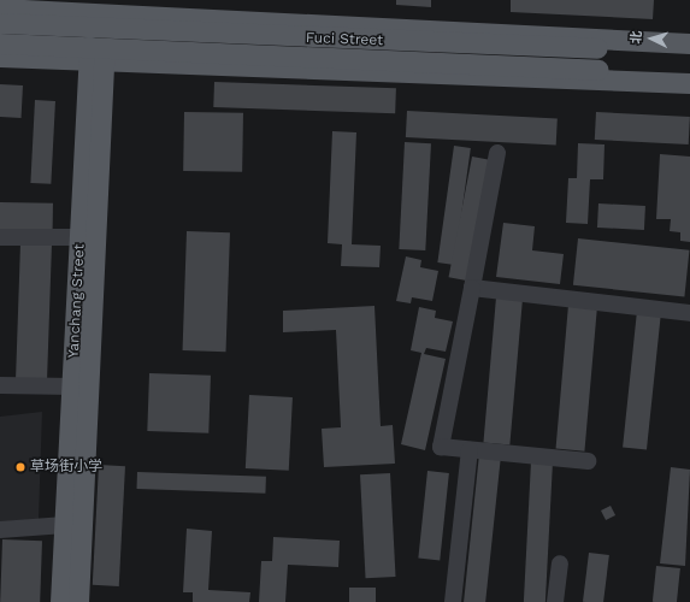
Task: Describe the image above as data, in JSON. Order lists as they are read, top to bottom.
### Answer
{
  "streets": {
    "main road": ["Fuci Street", "Yanchang Street"]
  },
  "places": ["草场街小学"],
  "north": "left"
}
